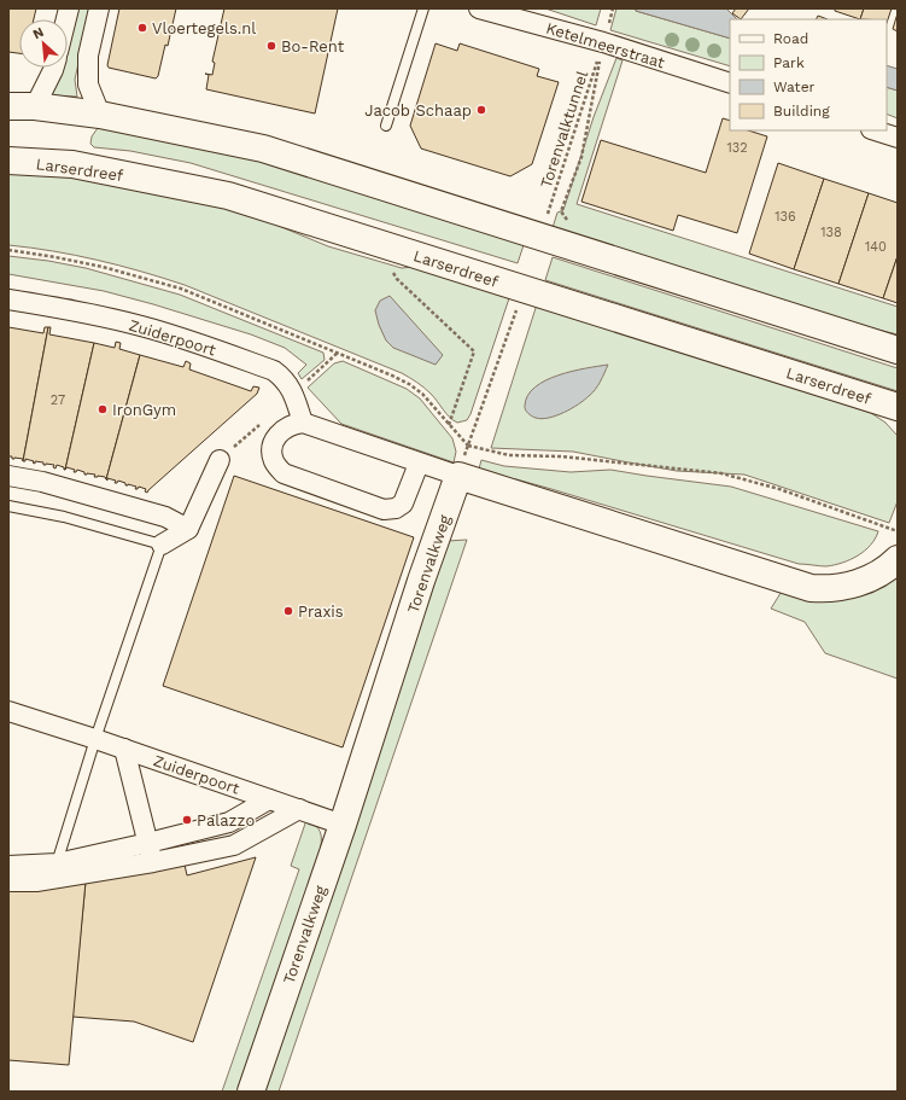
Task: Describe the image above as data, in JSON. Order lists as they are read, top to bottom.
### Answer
{
  "streets": {
    "main road": ["Larserdreef", "Torenvalkweg"],
    "street": ["Ketelmeerstraat", "Zuiderpoort"],
    "path": ["Torenvalktunnel"]
  },
  "crossings": [
    ["Ketelmeerstraat", "Torenvalktunnel"],
    ["Zuiderpoort", "Torenvalkweg"]
  ],
  "places": [
    "Vloertegels.nl",
    "Bo-Rent",
    "Jacob Schaap",
    "IronGym",
    "Praxis",
    "Palazzo"
  ],
  "house_numbers": [
    "132",
    "136",
    "138",
    "140",
    "27"
  ],
  "legend": [
    "Road",
    "Park",
    "Water",
    "Building"
  ],
  "north": "top left"
}
